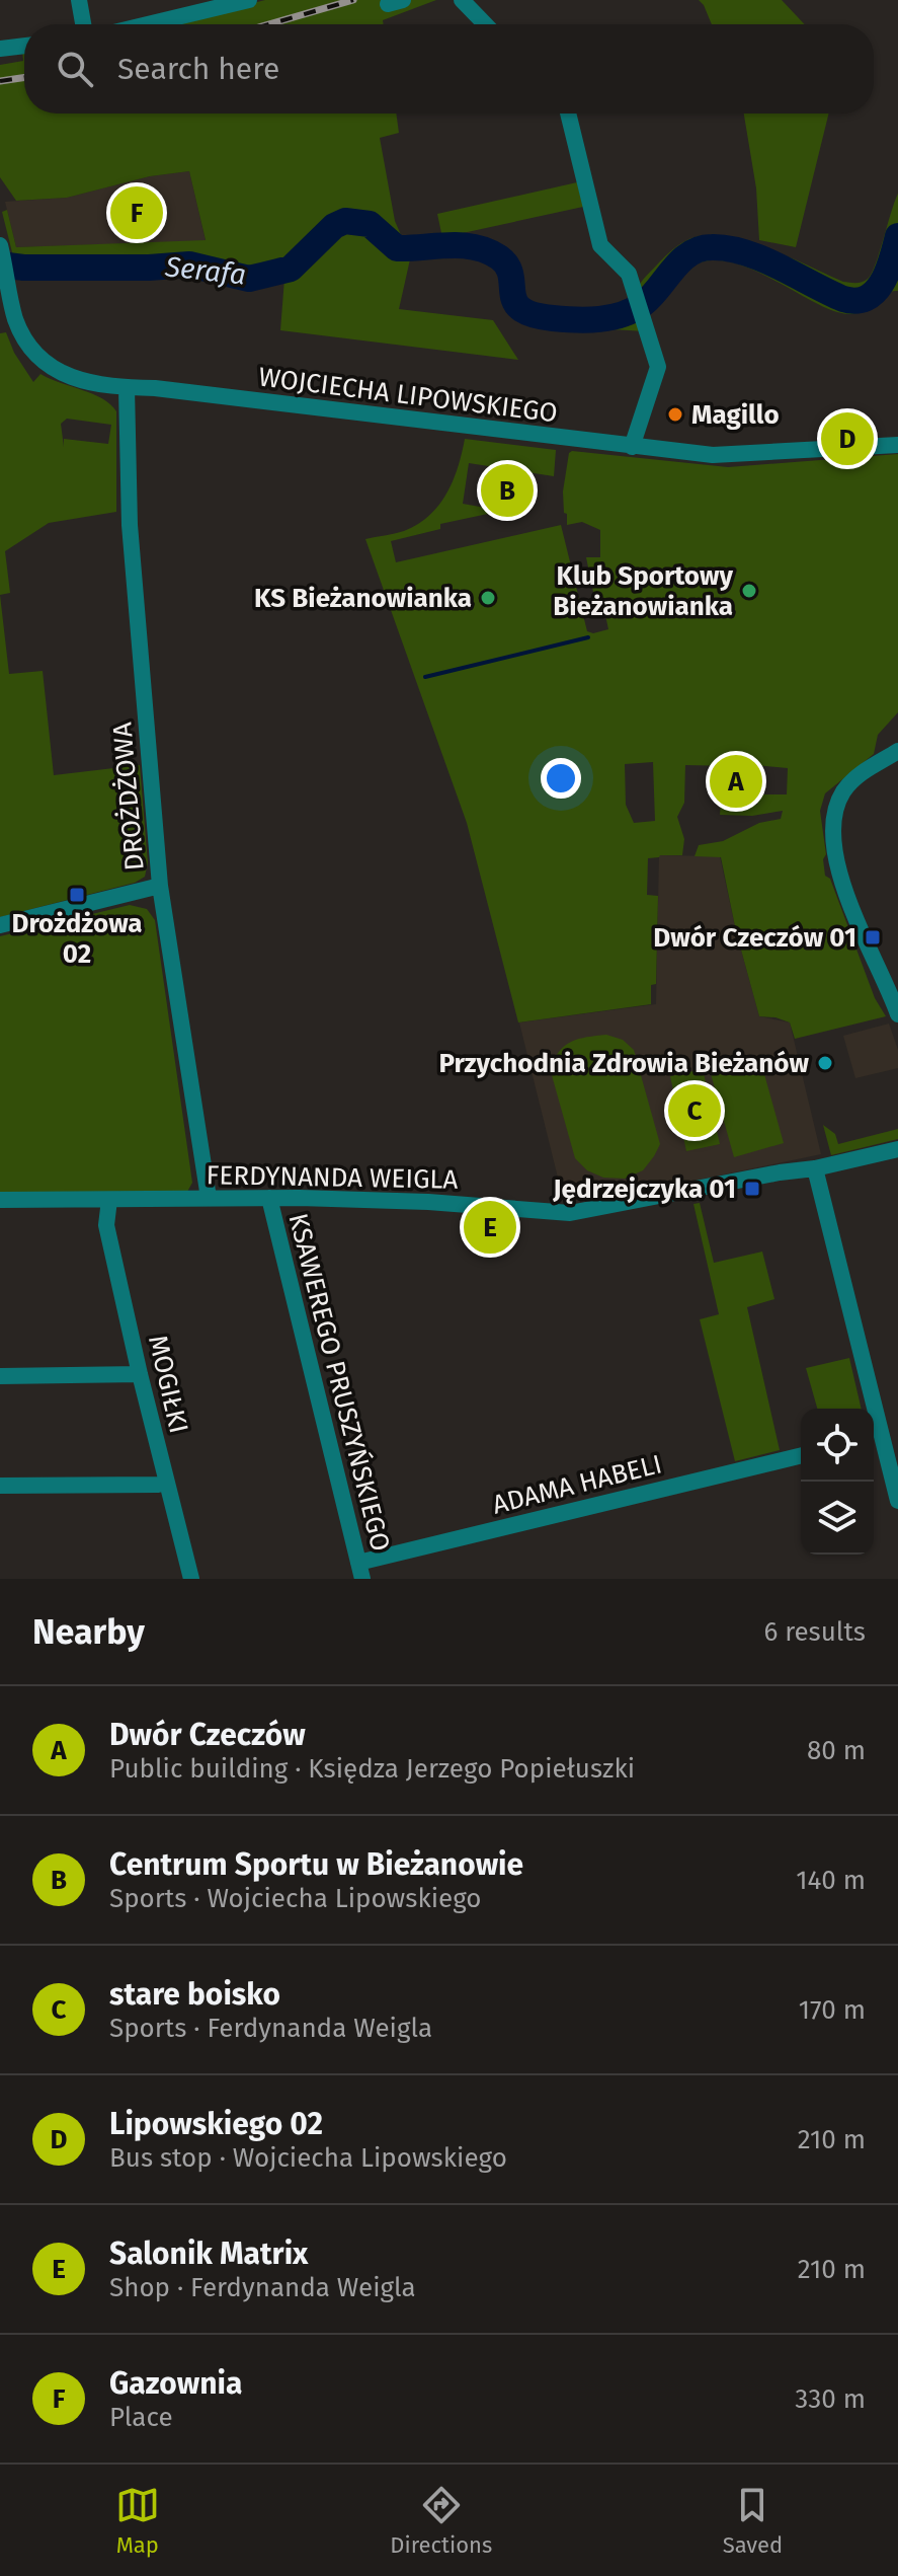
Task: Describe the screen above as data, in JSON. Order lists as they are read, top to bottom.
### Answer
{
  "streets": {
    "street": [
      "WOJCIECHA LIPOWSKIEGO",
      "DROŻDŻOWA",
      "FERDYNANDA WEIGLA",
      "KSAWEREGO PRUSZYŃSKIEGO",
      "MOGIŁKI",
      "ADAMA HABELI"
    ]
  },
  "crossings": [
    ["WOJCIECHA LIPOWSKIEGO", "DROŻDŻOWA"],
    ["DROŻDŻOWA", "FERDYNANDA WEIGLA"],
    ["FERDYNANDA WEIGLA", "KSAWEREGO PRUSZYŃSKIEGO"],
    ["FERDYNANDA WEIGLA", "MOGIŁKI"],
    ["KSAWEREGO PRUSZYŃSKIEGO", "ADAMA HABELI"]
  ],
  "water": ["Serafa"],
  "places": {
    "other": [
      "Magillo",
      "Klub Sportowy Bieżanowianka",
      "KS Bieżanowianka",
      "Przychodnia Zdrowia Bieżanów"
    ],
    "transit": ["Drożdżowa 02", "Dwór Czeczów 01", "Jędrzejczyka 01"]
  },
  "page": {
    "search": "Search here",
    "pins": [
      "F",
      "D",
      "B",
      "A",
      "C",
      "E"
    ],
    "heading": ["Nearby", "6 results"],
    "list": [
      {
        "mark": "A",
        "name": "Dwór Czeczów",
        "note": "Public building · Księdza Jerzego Popiełuszki",
        "value": "80 m"
      },
      {
        "mark": "B",
        "name": "Centrum Sportu w Bieżanowie",
        "note": "Sports · Wojciecha Lipowskiego",
        "value": "140 m"
      },
      {
        "mark": "C",
        "name": "stare boisko",
        "note": "Sports · Ferdynanda Weigla",
        "value": "170 m"
      },
      {
        "mark": "D",
        "name": "Lipowskiego 02",
        "note": "Bus stop · Wojciecha Lipowskiego",
        "value": "210 m"
      },
      {
        "mark": "E",
        "name": "Salonik Matrix",
        "note": "Shop · Ferdynanda Weigla",
        "value": "210 m"
      },
      {
        "mark": "F",
        "name": "Gazownia",
        "note": "Place",
        "value": "330 m"
      }
    ],
    "nav": ["Map", "Directions", "Saved"]
  }
}
